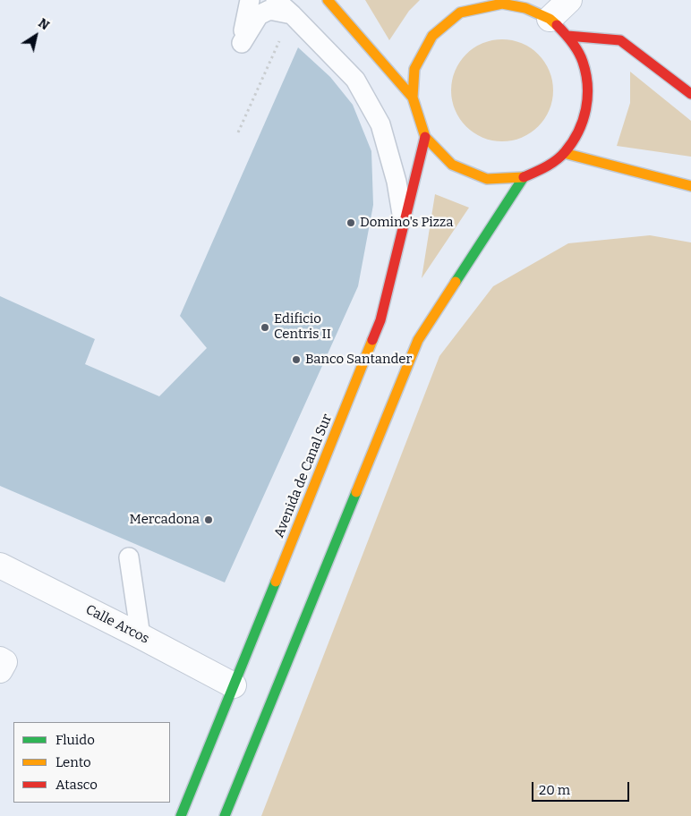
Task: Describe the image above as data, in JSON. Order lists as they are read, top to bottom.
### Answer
{
  "streets": {
    "main road": ["Avenida de Canal Sur"],
    "street": ["Calle Arcos"]
  },
  "crossings": [
    ["Avenida de Canal Sur", "Calle Arcos"]
  ],
  "places": [
    "Domino's Pizza",
    "Edificio Centris II",
    "Banco Santander",
    "Mercadona"
  ],
  "legend": ["Fluido", "Lento", "Atasco"],
  "scale_bar": "20 m",
  "north": "top right"
}
